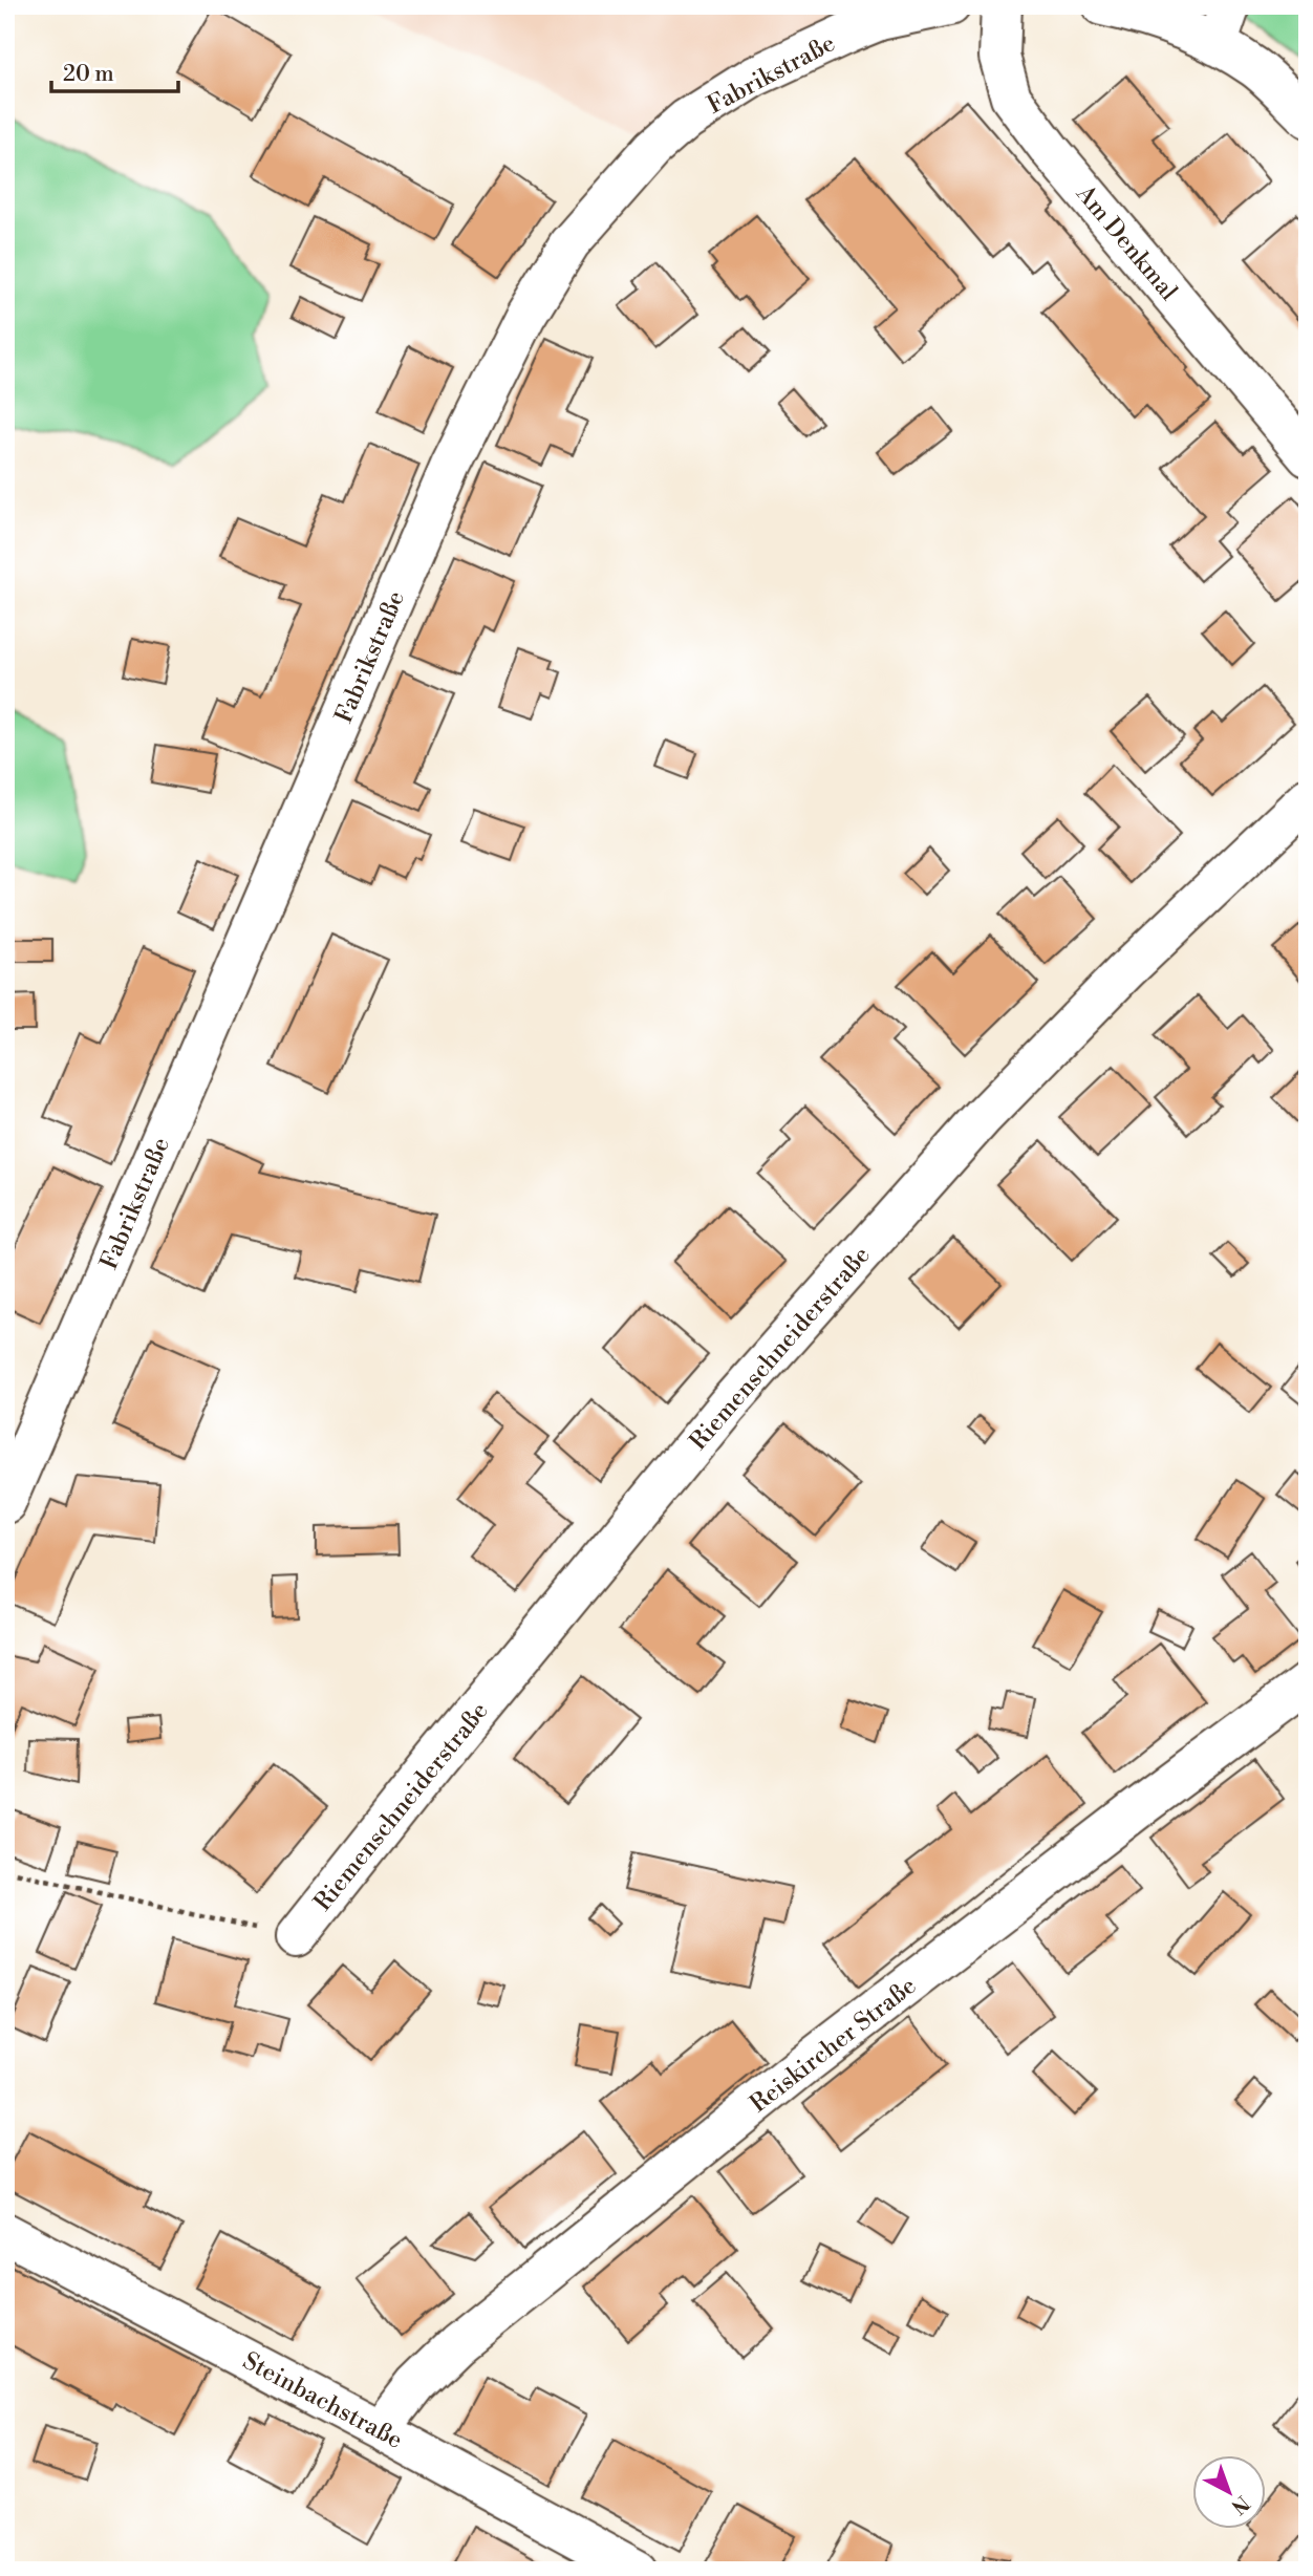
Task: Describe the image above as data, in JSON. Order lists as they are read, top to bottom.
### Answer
{
  "streets": {
    "street": [
      "Fabrikstraße",
      "Am Denkmal",
      "Riemenschneiderstraße",
      "Reiskircher Straße",
      "Steinbachstraße"
    ]
  },
  "crossings": [
    ["Reiskircher Straße", "Steinbachstraße"]
  ],
  "scale_bar": "20 m",
  "north": "bottom right"
}
